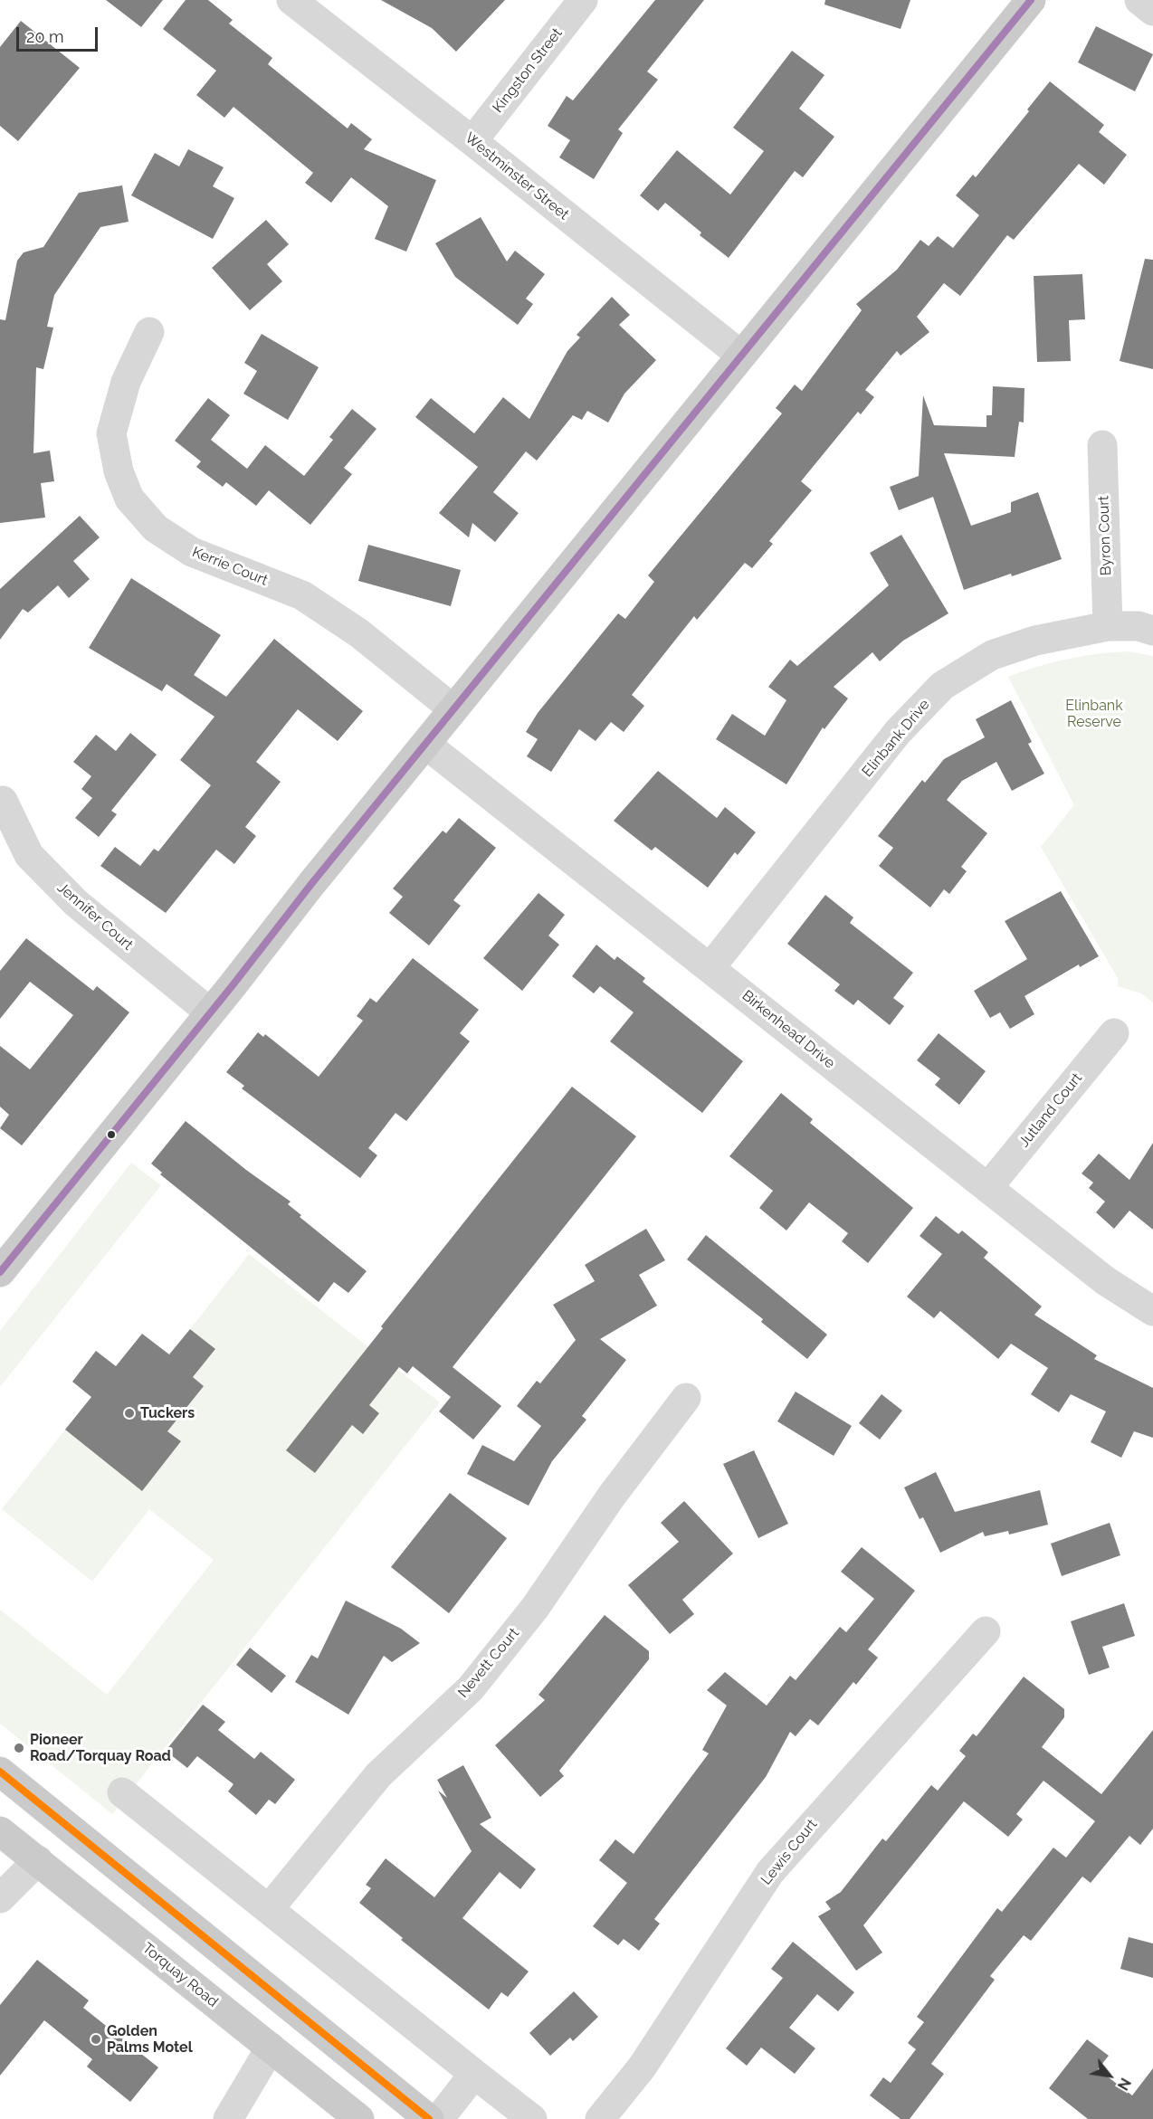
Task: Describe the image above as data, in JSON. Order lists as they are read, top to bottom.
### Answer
{
  "streets": {
    "main road": ["Torquay Road"],
    "street": [
      "Kingston Street",
      "Westminster Street",
      "Byron Court",
      "Kerrie Court",
      "Elinbank Drive",
      "Jennifer Court",
      "Birkenhead Drive",
      "Jutland Court",
      "Nevett Court",
      "Lewis Court"
    ]
  },
  "crossings": [
    ["Kingston Street", "Westminster Street"],
    ["Byron Court", "Elinbank Drive"],
    ["Elinbank Drive", "Birkenhead Drive"],
    ["Birkenhead Drive", "Jutland Court"]
  ],
  "parks": ["Elinbank Reserve"],
  "places": ["Tuckers", "Pioneer Road/Torquay Road", "Golden Palms Motel"],
  "scale_bar": "20 m",
  "north": "bottom right"
}
